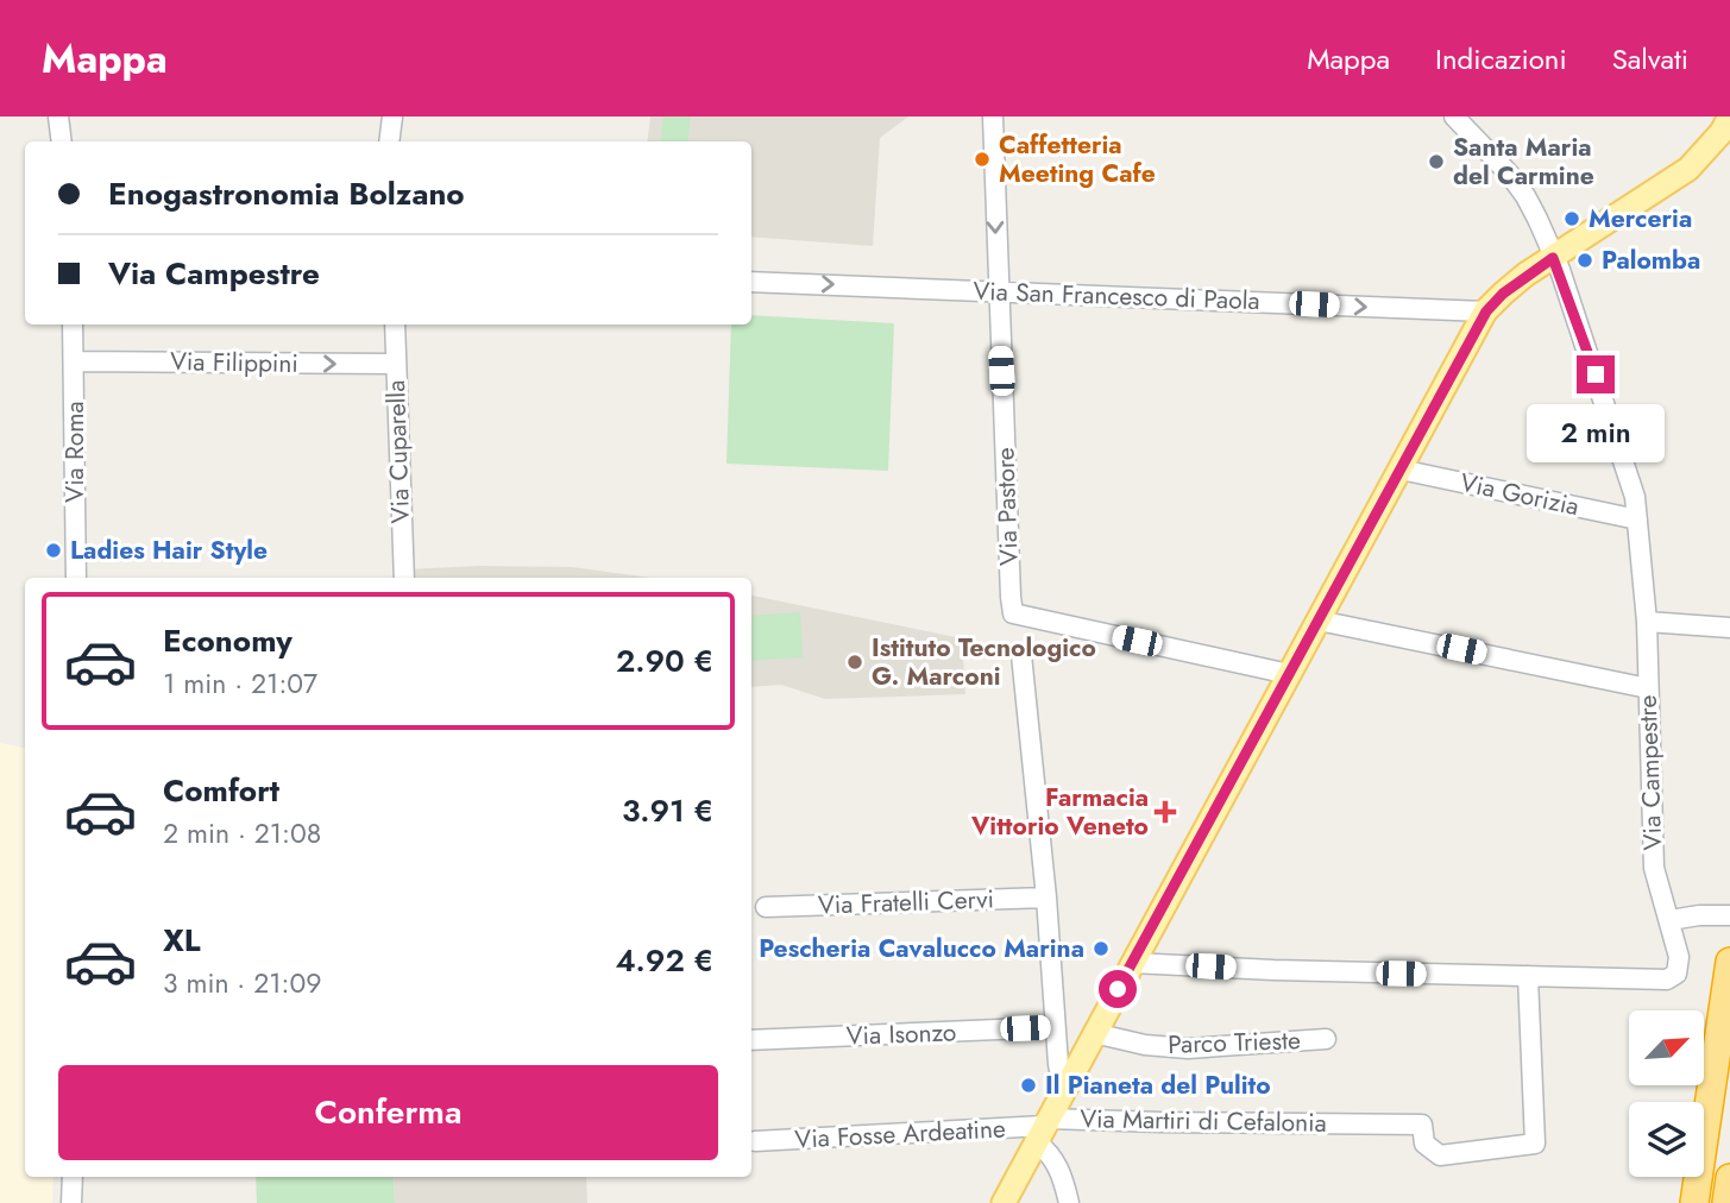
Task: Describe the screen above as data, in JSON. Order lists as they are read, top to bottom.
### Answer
{
  "streets": {
    "street": [
      "Via San Francesco di Paola",
      "Via Filippini",
      "Via Roma",
      "Via Cuparella",
      "Via Gorizia",
      "Via Pastore",
      "Via Campestre",
      "Via Fratelli Cervi",
      "Via Isonzo",
      "Parco Trieste",
      "Via Martiri di Cefalonia",
      "Via Fosse Ardeatine"
    ]
  },
  "crossings": [
    ["Via San Francesco di Paola", "Via Pastore"],
    ["Via Filippini", "Via Roma"],
    ["Via Filippini", "Via Cuparella"],
    ["Via Gorizia", "Via Campestre"],
    ["Via Campestre", "Via Martiri di Cefalonia"],
    ["Via Martiri di Cefalonia", "Via Fosse Ardeatine"]
  ],
  "one_way": ["Via San Francesco di Paola", "Via Filippini"],
  "places": {
    "other": [
      "Caffetteria Meeting Cafe",
      "Santa Maria del Carmine",
      "Merceria",
      "Palomba",
      "Ladies Hair Style",
      "Istituto Tecnologico G. Marconi",
      "Pescheria Cavalucco Marina",
      "Il Pianeta del Pulito"
    ],
    "health": ["Farmacia Vittorio Veneto"]
  },
  "north": "top right",
  "page": {
    "header": "Mappa",
    "nav": ["Mappa", "Indicazioni", "Salvati"],
    "banner": ["Enogastronomia Bolzano", "Via Campestre"],
    "bubble": "2 min",
    "list": [
      {
        "name": "Economy",
        "note": "1 min · 21:07",
        "value": "2.90 €"
      },
      {
        "name": "Comfort",
        "note": "2 min · 21:08",
        "value": "3.91 €"
      },
      {
        "name": "XL",
        "note": "3 min · 21:09",
        "value": "4.92 €"
      }
    ],
    "buttons": "Conferma"
  }
}
